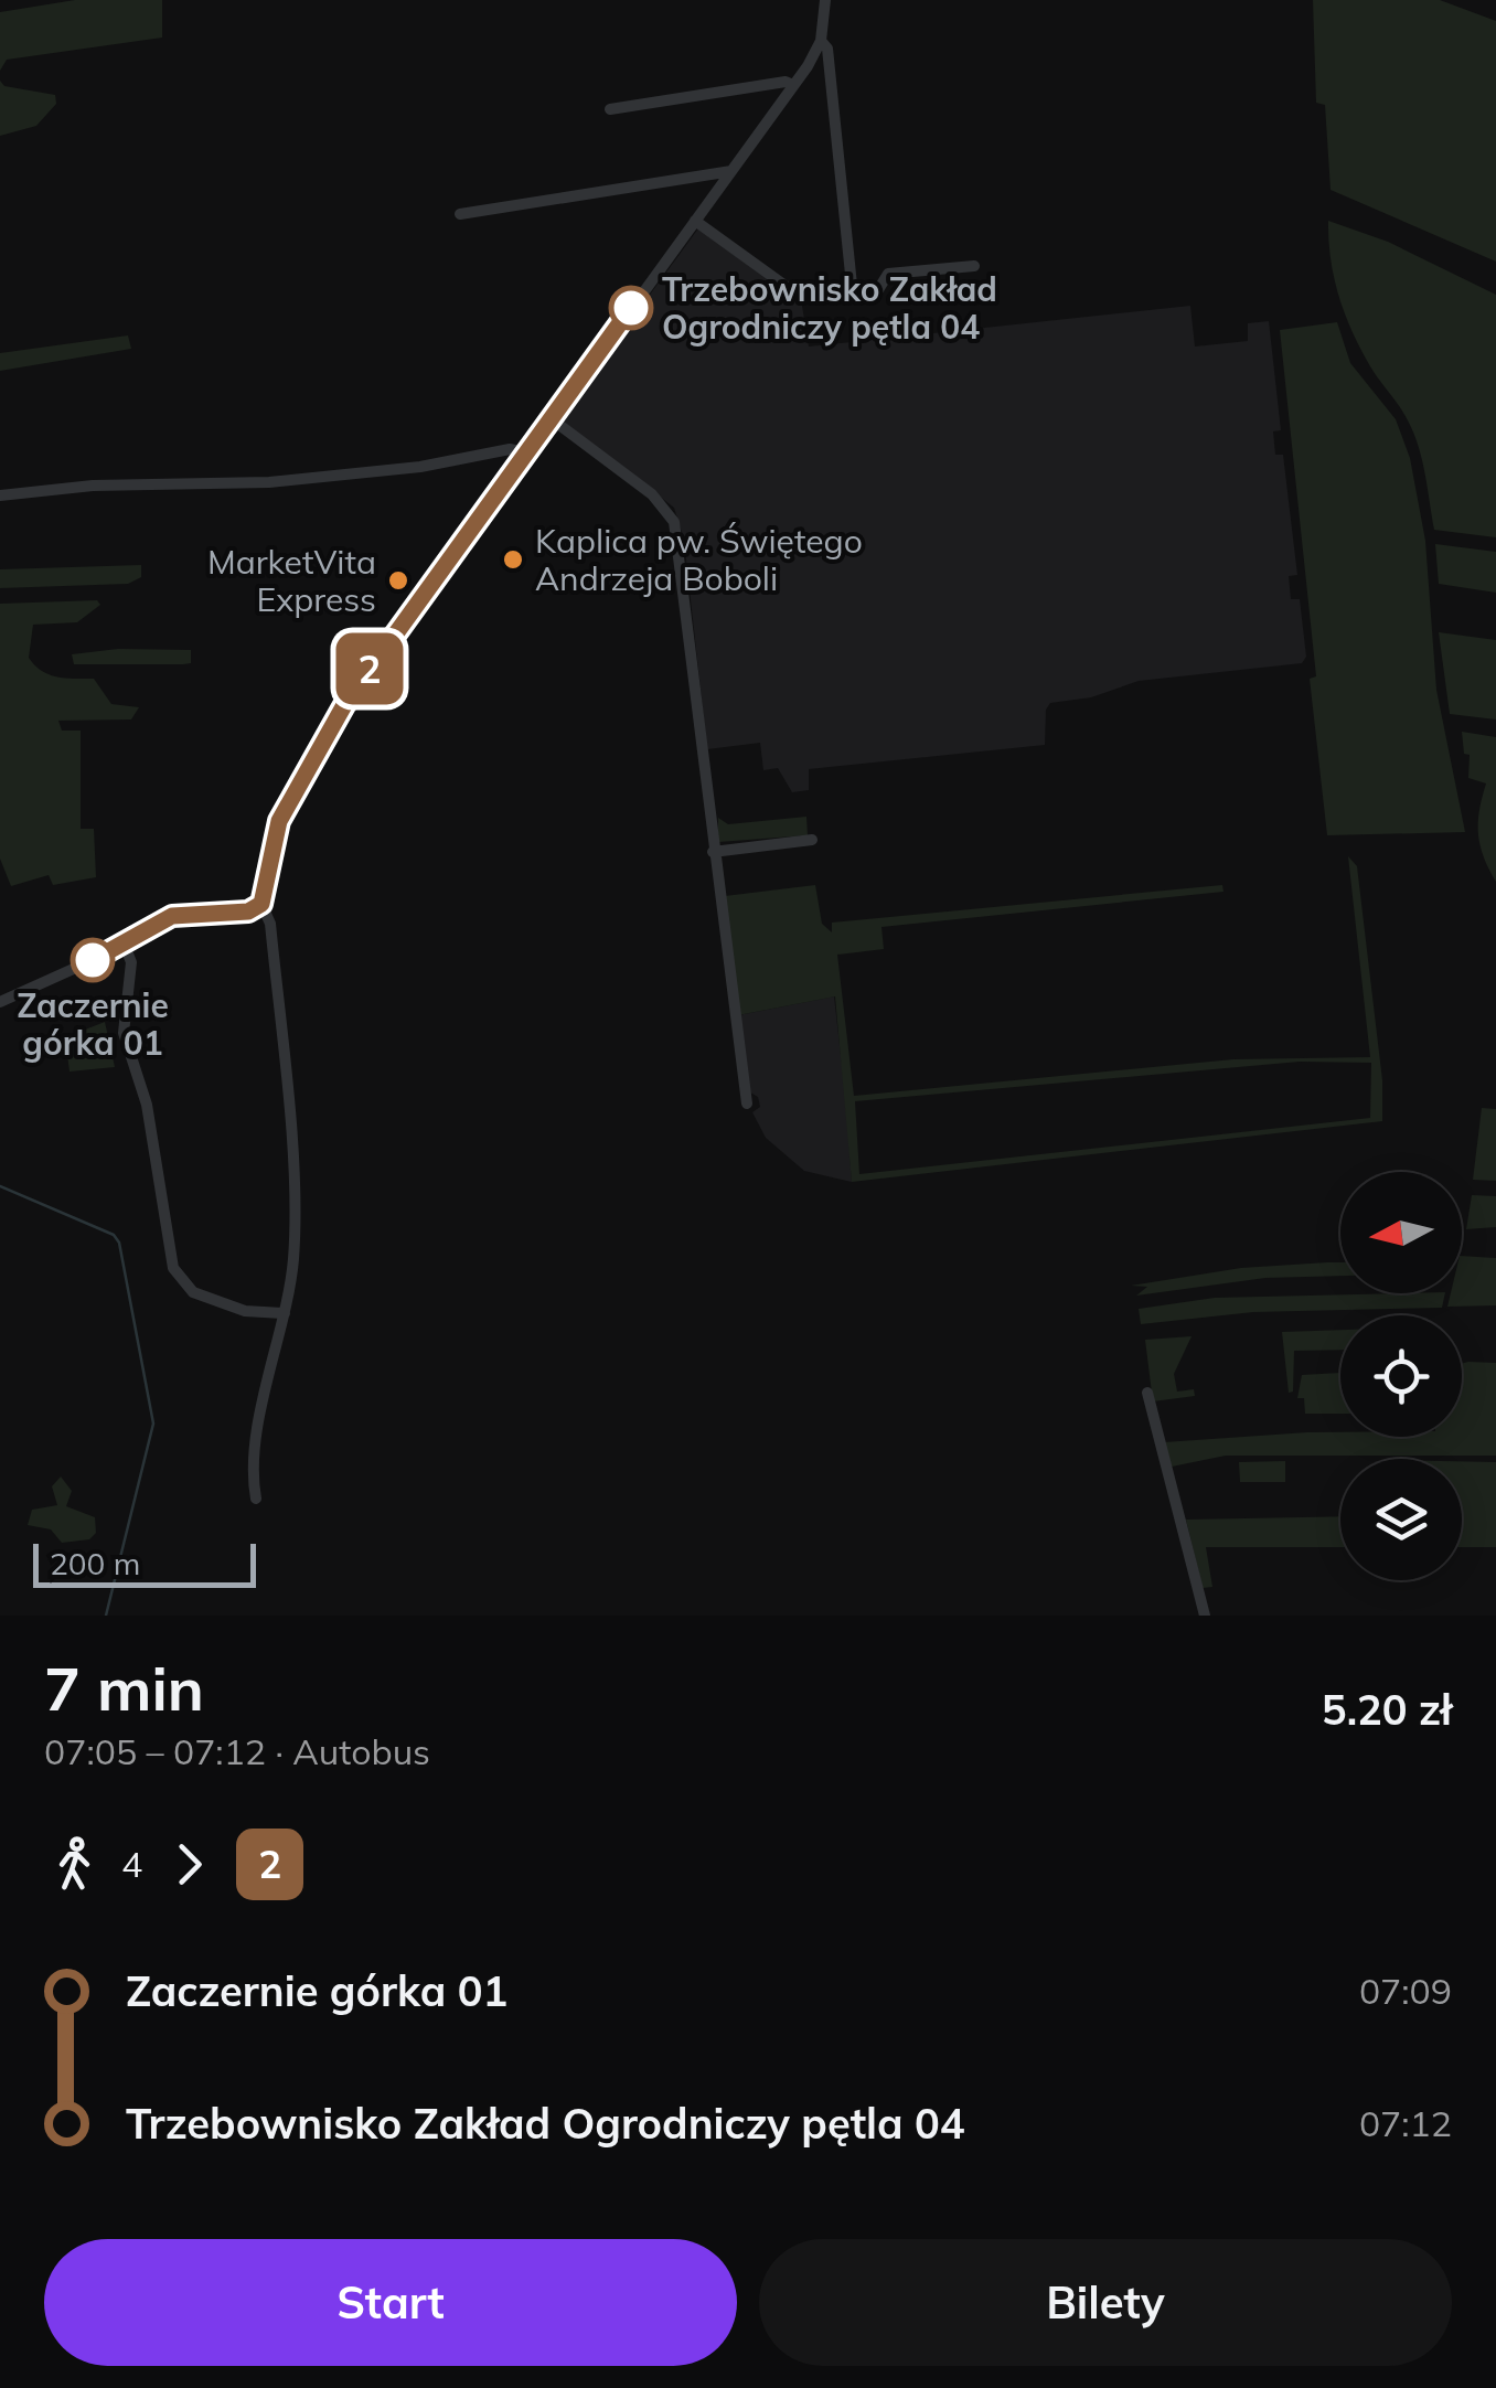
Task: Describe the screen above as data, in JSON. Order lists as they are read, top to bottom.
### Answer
{
  "places": [
    "Trzebownisko Zakład Ogrodniczy pętla 04",
    "Kaplica pw. Świętego Andrzeja Boboli",
    "MarketVita Express",
    "Zaczernie górka 01"
  ],
  "lines": ["bus line 2"],
  "scale_bar": "200 m",
  "north": "left",
  "page": {
    "on_map": "2",
    "scale": "200 m",
    "heading": ["7 min", "07:05 – 07:12 · Autobus", "5.20 zł"],
    "legs": ["4", "2"],
    "list": [
      {
        "name": "Zaczernie górka 01",
        "value": "07:09"
      },
      {
        "name": "Trzebownisko Zakład Ogrodniczy pętla 04",
        "value": "07:12"
      }
    ],
    "buttons": ["Start", "Bilety"]
  }
}
